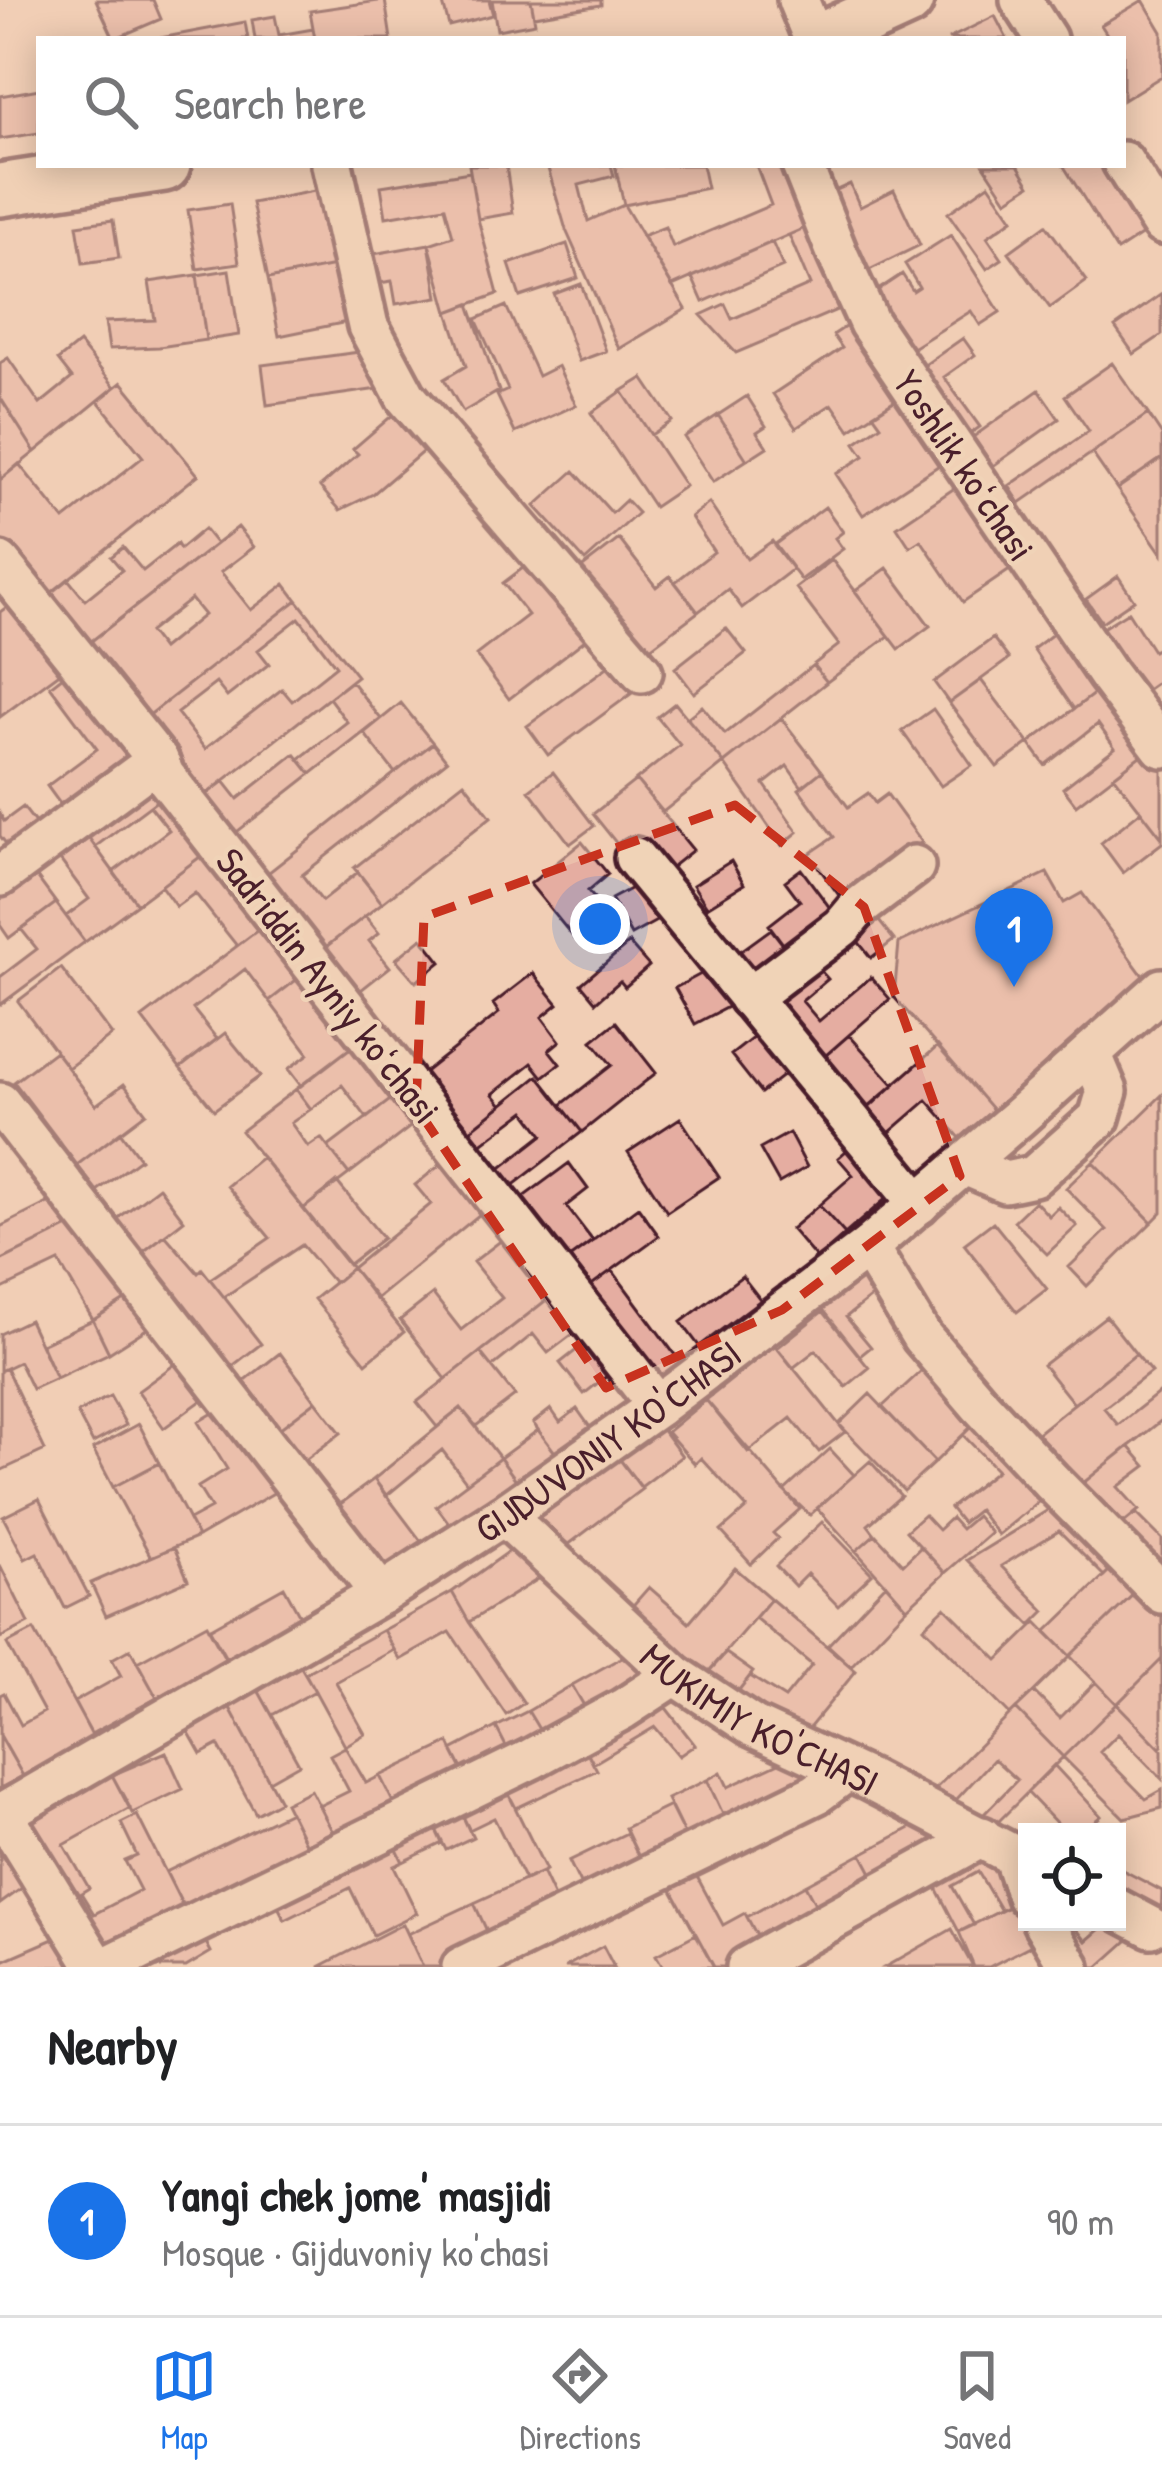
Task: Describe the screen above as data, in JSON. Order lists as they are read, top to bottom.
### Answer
{
  "streets": {
    "street": [
      "Yoshlik koʻchasi",
      "Sadriddin Ayniy koʻchasi",
      "GIJDUVONIY KO'CHASI",
      "MUKIMIY KO'CHASI"
    ]
  },
  "crossings": [
    ["Sadriddin Ayniy koʻchasi", "GIJDUVONIY KO'CHASI"],
    ["GIJDUVONIY KO'CHASI", "MUKIMIY KO'CHASI"]
  ],
  "page": {
    "search": "Search here",
    "pins": "1",
    "heading": "Nearby",
    "list": [
      {
        "mark": "1",
        "name": "Yangi chek jome' masjidi",
        "note": "Mosque · Gijduvoniy ko'chasi",
        "value": "90 m"
      }
    ],
    "nav": ["Map", "Directions", "Saved"]
  }
}
